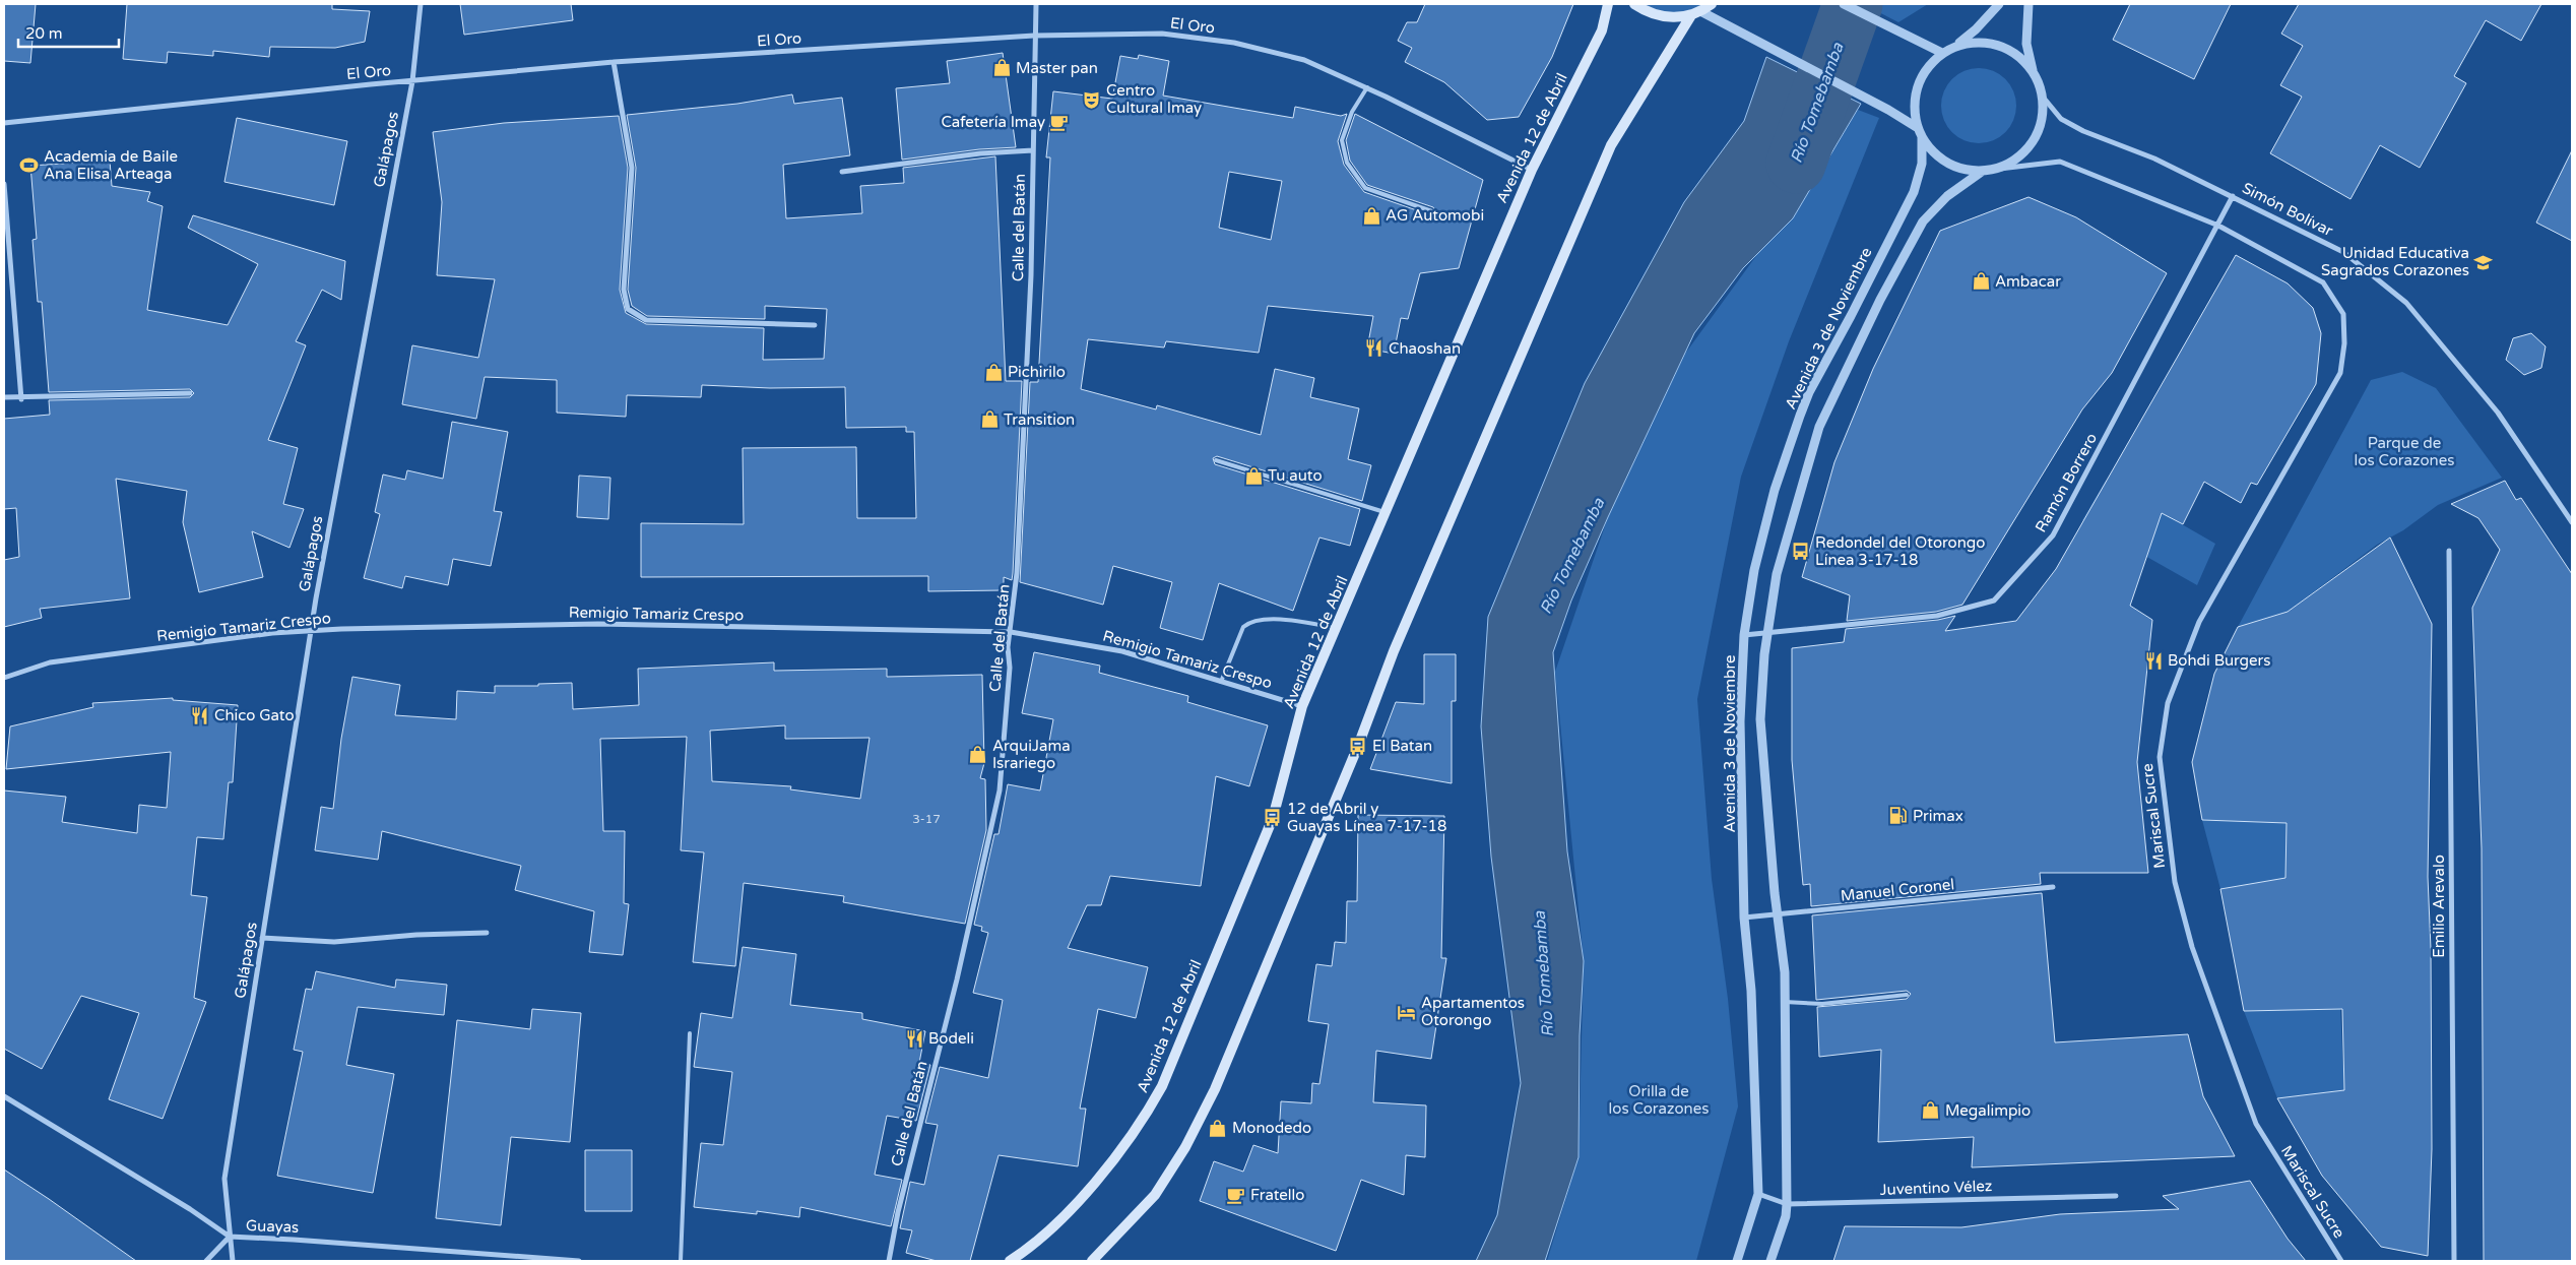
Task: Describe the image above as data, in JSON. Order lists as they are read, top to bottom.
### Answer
{
  "streets": {
    "main road": ["Avenida 12 de Abril"],
    "street": [
      "El Oro",
      "Galápagos",
      "Simón Bolívar",
      "Calle del Batán",
      "Avenida 3 de Noviembre",
      "Ramón Borrero",
      "Remigio Tamariz Crespo",
      "Mariscal Sucre",
      "Manuel Coronel",
      "Emilio Arevalo",
      "Juventino Vélez",
      "Guayas"
    ]
  },
  "crossings": [
    ["El Oro", "Avenida 12 de Abril"],
    ["El Oro", "Galápagos"],
    ["El Oro", "Calle del Batán"],
    ["Avenida 12 de Abril", "Remigio Tamariz Crespo"],
    ["Galápagos", "Remigio Tamariz Crespo"],
    ["Galápagos", "Guayas"],
    ["Simón Bolívar", "Avenida 3 de Noviembre"],
    ["Simón Bolívar", "Ramón Borrero"],
    ["Calle del Batán", "Remigio Tamariz Crespo"],
    ["Avenida 3 de Noviembre", "Ramón Borrero"],
    ["Avenida 3 de Noviembre", "Manuel Coronel"],
    ["Avenida 3 de Noviembre", "Juventino Vélez"],
    ["Ramón Borrero", "Mariscal Sucre"]
  ],
  "water": ["Río Tomebamba"],
  "parks": ["Parque de los Corazones", "Orilla de los Corazones"],
  "places": {
    "shop": [
      "Master pan",
      "AG Automobi",
      "Ambacar",
      "Pichirilo",
      "Transition",
      "Tu auto",
      "ArquiJama Israriego",
      "Megalimpio",
      "Monodedo"
    ],
    "theatre": ["Centro Cultural Imay"],
    "cafe": ["Cafetería Imay", "Fratello"],
    "sports": ["Academia de Baile Ana Elisa Arteaga"],
    "school or university": ["Unidad Educativa Sagrados Corazones"],
    "restaurant": [
      "Chaoshan",
      "Bohdi Burgers",
      "Chico Gato",
      "Bodeli"
    ],
    "bus stop": ["Redondel del Otorongo Línea 3-17-18", "El Batan", "12 de Abril y Guayas Línea 7-17-18"],
    "fuel station": ["Primax"],
    "hotel": ["Apartamentos Otorongo"]
  },
  "house_numbers": ["3-17"],
  "scale_bar": "20 m"
}
